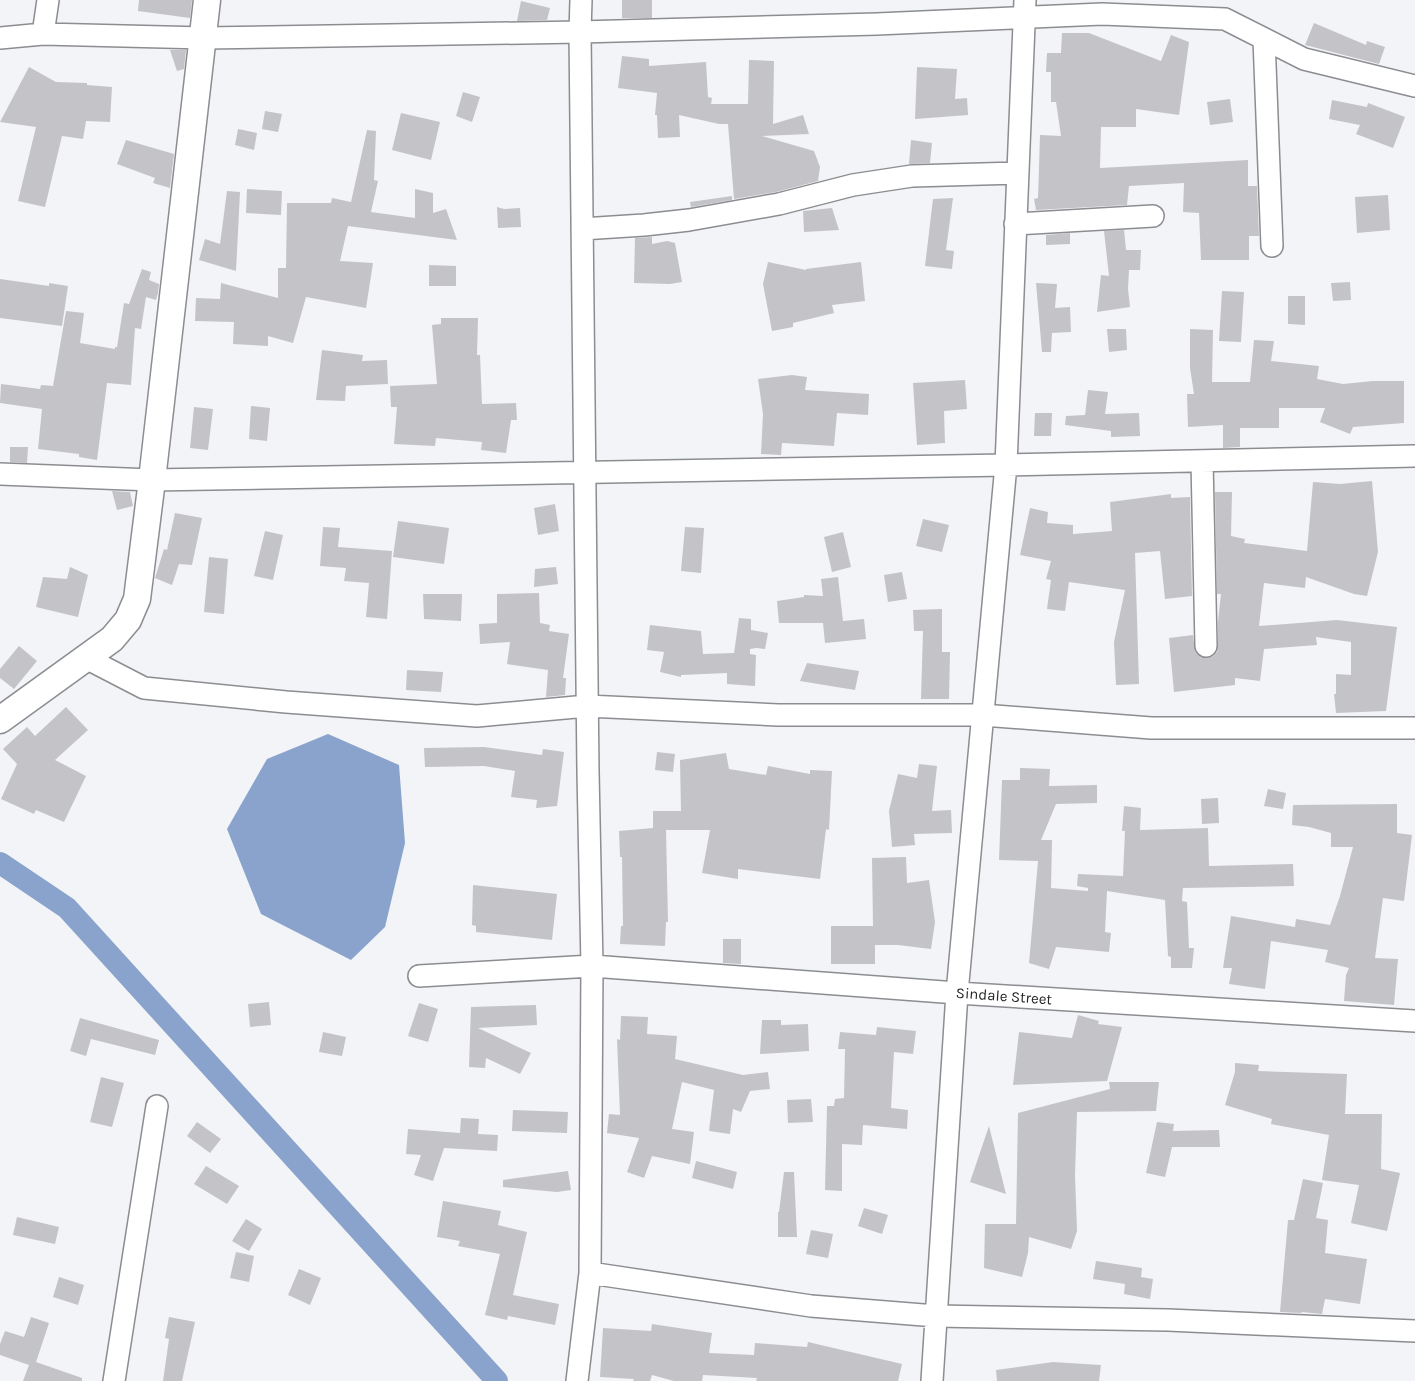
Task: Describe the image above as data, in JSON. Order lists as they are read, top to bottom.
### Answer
{
  "streets": {
    "street": ["Sindale Street"]
  }
}
